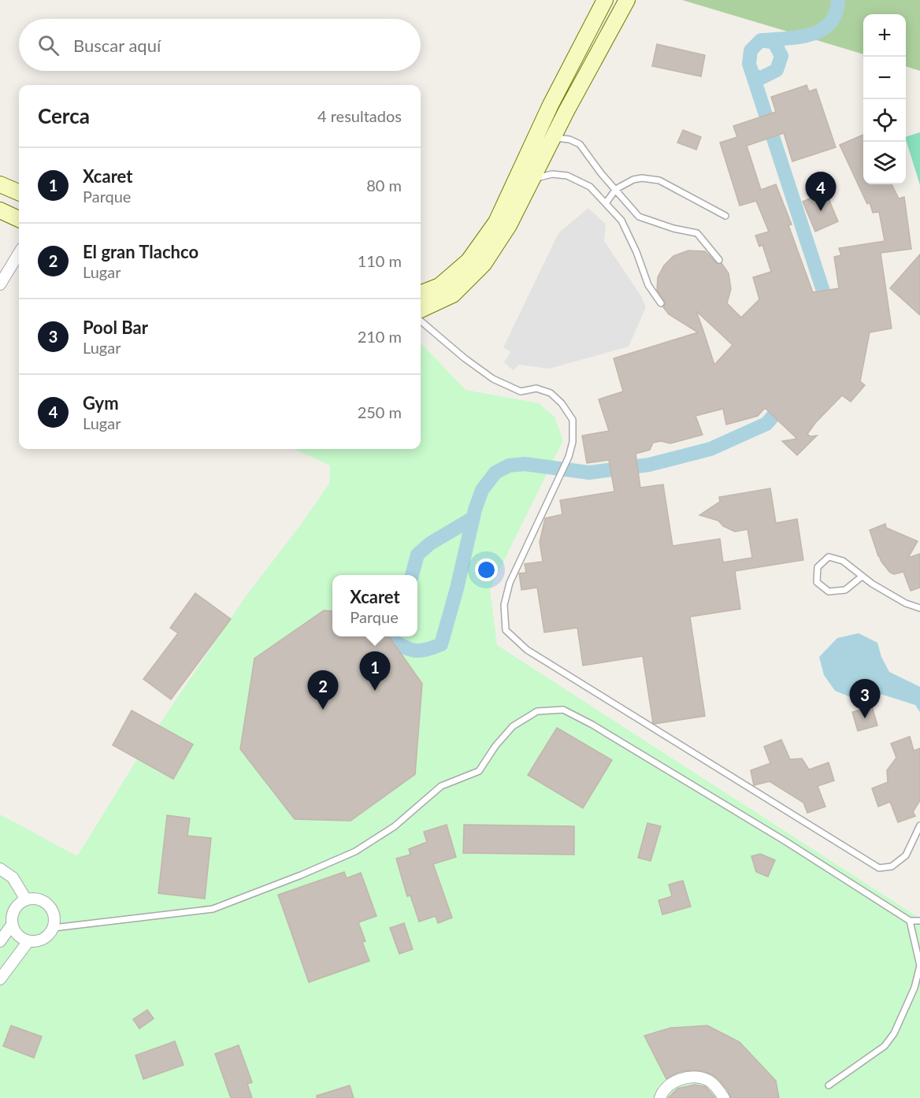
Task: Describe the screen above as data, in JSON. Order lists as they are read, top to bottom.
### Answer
{
  "page": {
    "map_buttons": ["+", "−"],
    "search": "Buscar aquí",
    "heading": ["Cerca", "4 resultados"],
    "list": [
      {
        "mark": "1",
        "name": "Xcaret",
        "note": "Parque",
        "value": "80 m"
      },
      {
        "mark": "2",
        "name": "El gran Tlachco",
        "note": "Lugar",
        "value": "110 m"
      },
      {
        "mark": "3",
        "name": "Pool Bar",
        "note": "Lugar",
        "value": "210 m"
      },
      {
        "mark": "4",
        "name": "Gym",
        "note": "Lugar",
        "value": "250 m"
      }
    ],
    "pins": [
      "4",
      "1",
      "2",
      "3"
    ],
    "popup": ["Xcaret", "Parque"]
  }
}
